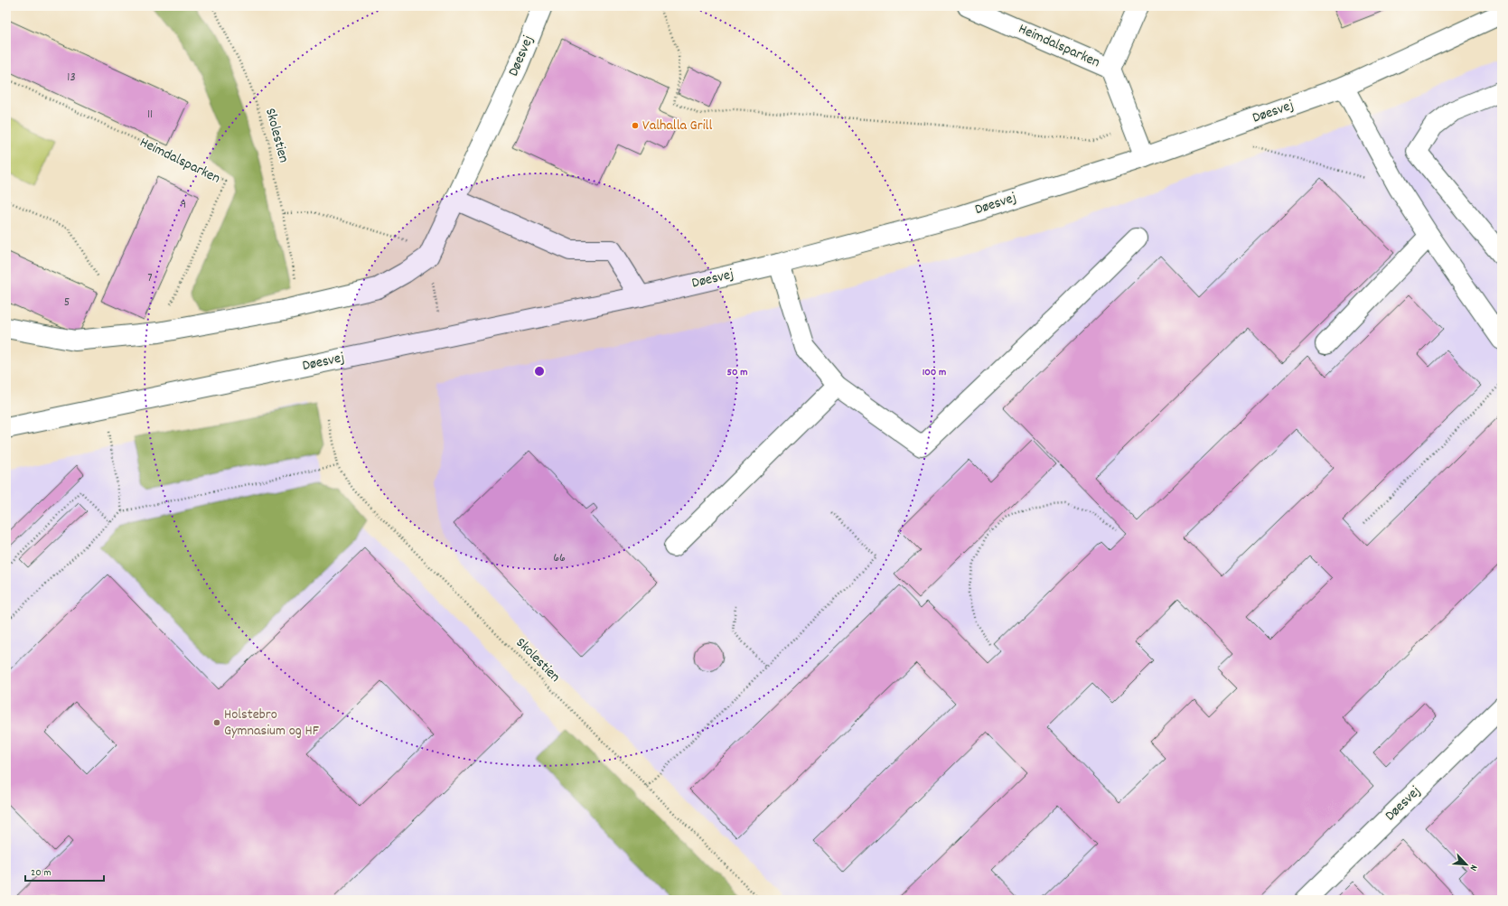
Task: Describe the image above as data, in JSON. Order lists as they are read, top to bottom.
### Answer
{
  "streets": {
    "street": ["Heimdalsparken", "Døesvej"],
    "path": ["Skolestien"]
  },
  "crossings": [
    ["Heimdalsparken", "Døesvej"]
  ],
  "places": ["Valhalla Grill", "Holstebro Gymnasium og HF"],
  "house_numbers": [
    "13",
    "11",
    "9",
    "7",
    "5",
    "66"
  ],
  "scale_bar": "20 m",
  "north": "bottom right",
  "rings": ["50 m", "100 m"]
}
